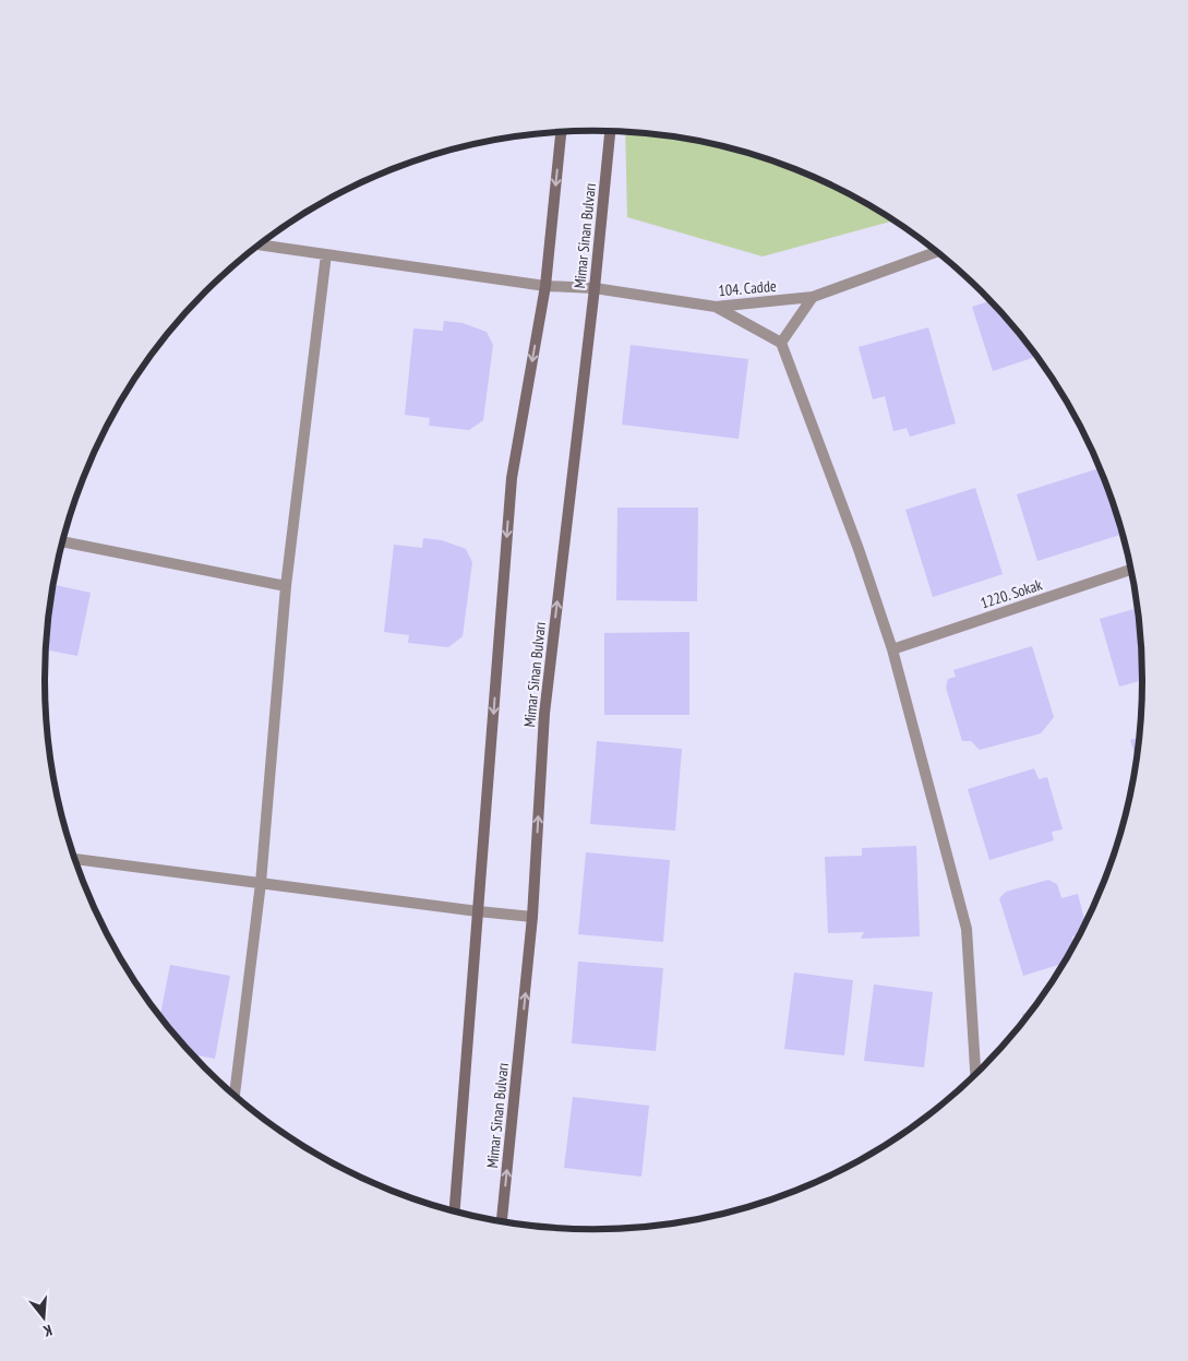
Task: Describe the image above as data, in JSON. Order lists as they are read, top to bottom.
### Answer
{
  "streets": {
    "main road": ["Mimar Sinan Bulvarı"],
    "street": ["104. Cadde", "1220. Sokak"]
  },
  "crossings": [
    ["Mimar Sinan Bulvarı", "104. Cadde"]
  ],
  "north": "bottom"
}
